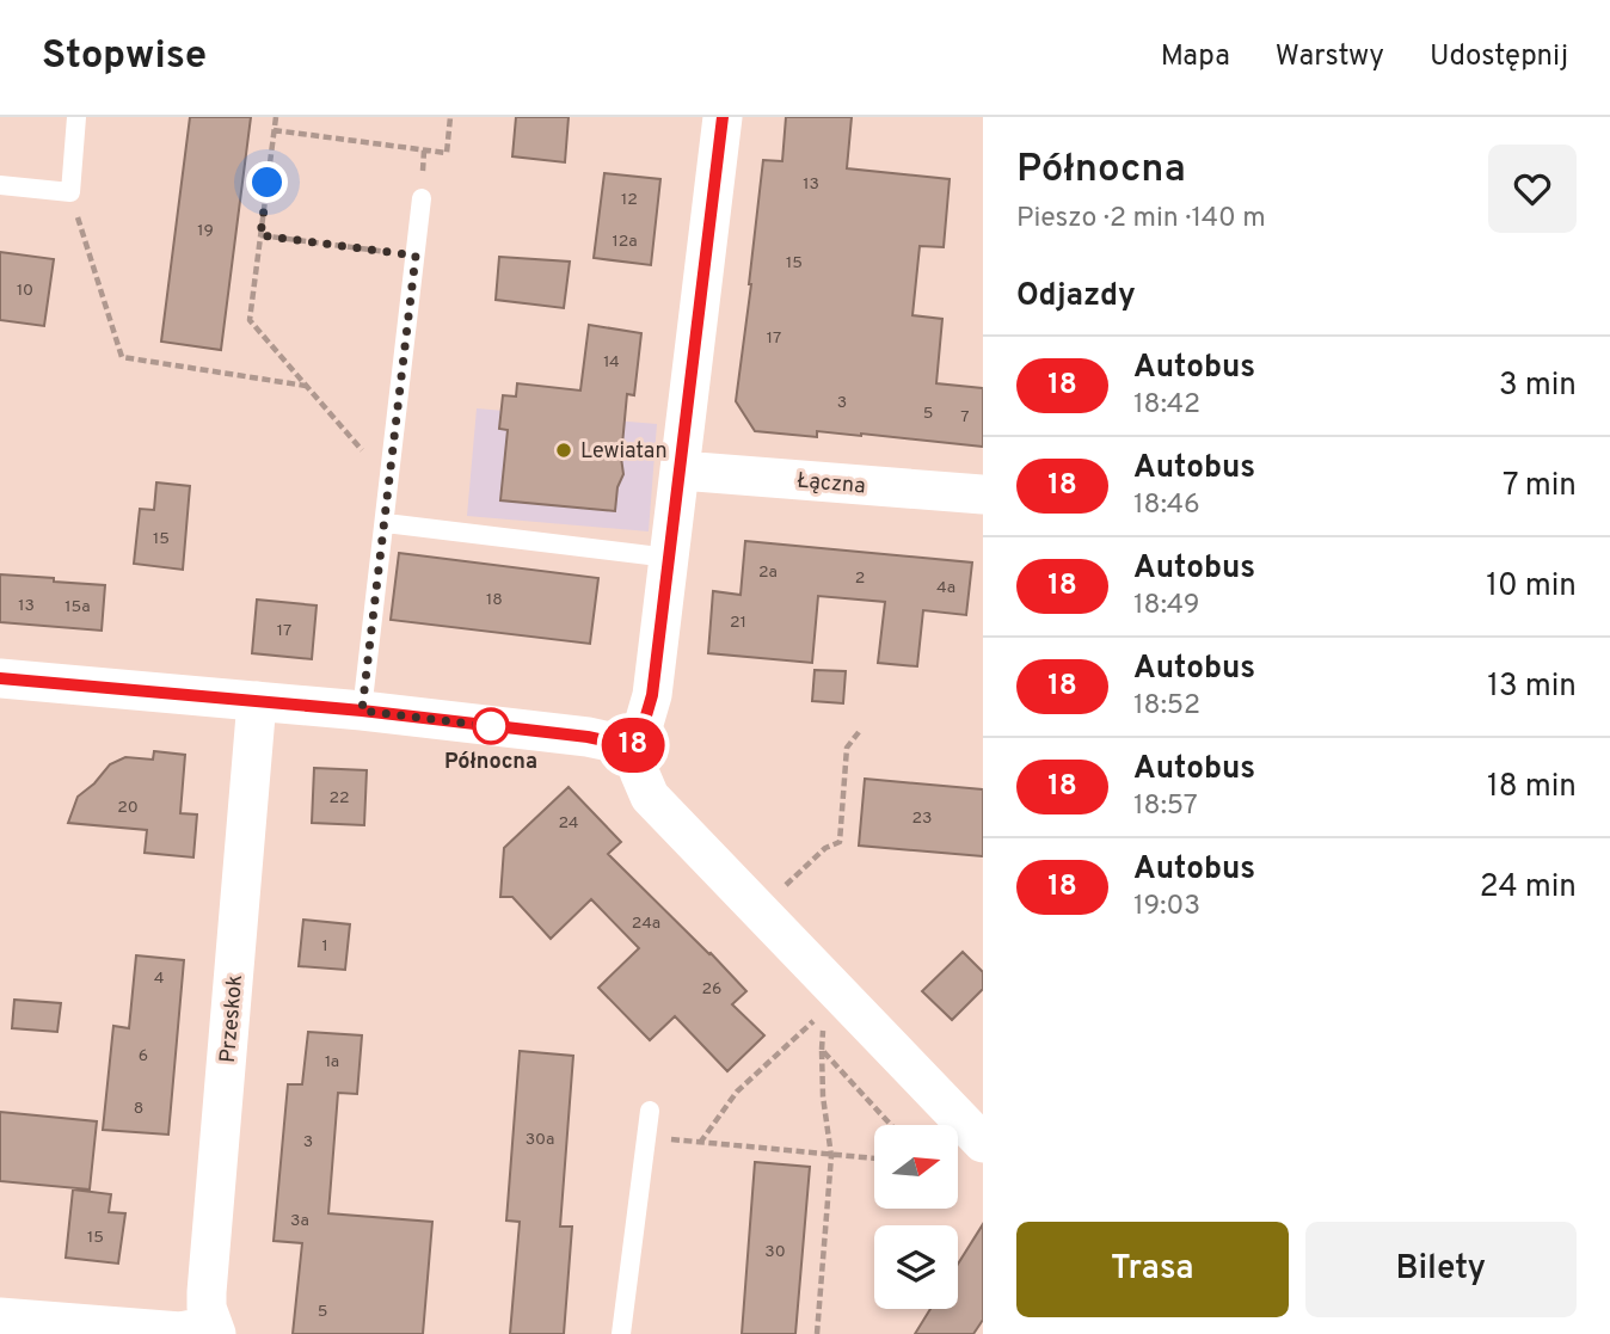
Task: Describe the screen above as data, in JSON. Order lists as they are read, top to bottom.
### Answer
{
  "streets": {
    "street": ["Łączna", "Przeskok"]
  },
  "places": ["Lewiatan", "Północna"],
  "lines": ["bus line 18"],
  "house_numbers": [
    "13",
    "12",
    "19",
    "12a",
    "15",
    "10",
    "17",
    "14",
    "3",
    "5",
    "7",
    "15",
    "2a",
    "2",
    "4a",
    "18",
    "13",
    "15a",
    "21",
    "17",
    "22",
    "20",
    "23",
    "24",
    "24a",
    "1",
    "4",
    "26",
    "6",
    "1a",
    "8",
    "30a",
    "3",
    "3a",
    "15",
    "30",
    "5"
  ],
  "north": "right",
  "page": {
    "header": "Stopwise",
    "nav": ["Mapa", "Warstwy", "Udostępnij"],
    "on_map": "18",
    "heading": [
      ["Północna", "Pieszo · 2 min · 140 m"],
      "Odjazdy"
    ],
    "list": [
      {
        "mark": "18",
        "name": "Autobus",
        "note": "18:42",
        "value": "3 min"
      },
      {
        "mark": "18",
        "name": "Autobus",
        "note": "18:46",
        "value": "7 min"
      },
      {
        "mark": "18",
        "name": "Autobus",
        "note": "18:49",
        "value": "10 min"
      },
      {
        "mark": "18",
        "name": "Autobus",
        "note": "18:52",
        "value": "13 min"
      },
      {
        "mark": "18",
        "name": "Autobus",
        "note": "18:57",
        "value": "18 min"
      },
      {
        "mark": "18",
        "name": "Autobus",
        "note": "19:03",
        "value": "24 min"
      }
    ],
    "buttons": ["Trasa", "Bilety"]
  }
}
